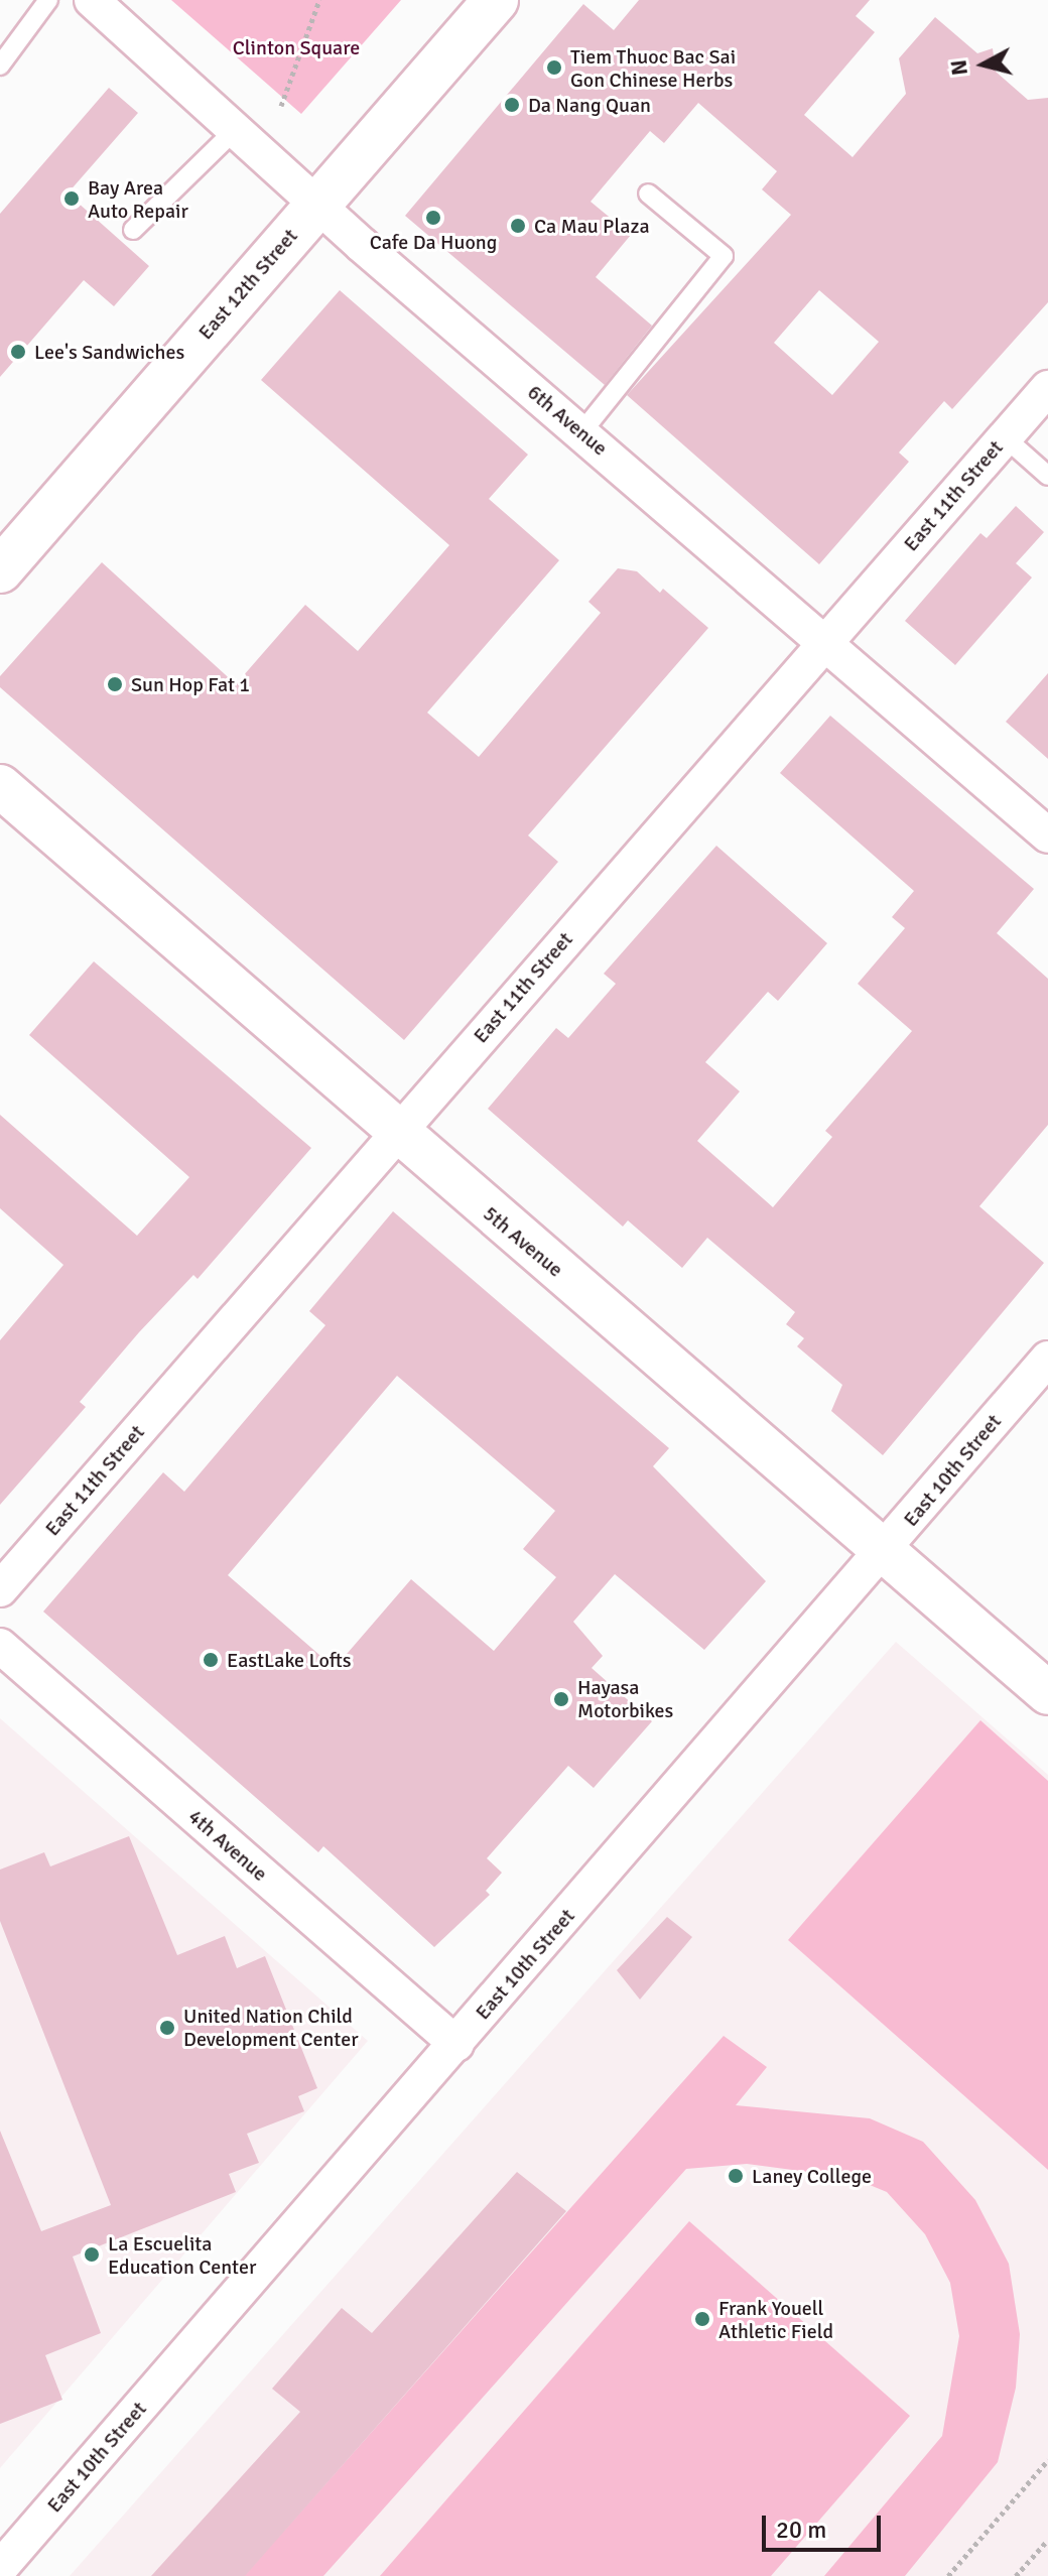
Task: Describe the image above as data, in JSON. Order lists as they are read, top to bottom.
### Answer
{
  "streets": {
    "main road": ["East 12th Street"],
    "street": [
      "6th Avenue",
      "East 11th Street",
      "5th Avenue",
      "East 10th Street",
      "4th Avenue"
    ]
  },
  "crossings": [
    ["East 12th Street", "6th Avenue"],
    ["6th Avenue", "East 11th Street"],
    ["East 11th Street", "5th Avenue"],
    ["5th Avenue", "East 10th Street"],
    ["East 10th Street", "4th Avenue"]
  ],
  "parks": ["Clinton Square"],
  "places": [
    "Tiem Thuoc Bac Sai Gon Chinese Herbs",
    "Da Nang Quan",
    "Bay Area Auto Repair",
    "Cafe Da Huong",
    "Ca Mau Plaza",
    "Lee's Sandwiches",
    "Sun Hop Fat 1",
    "EastLake Lofts",
    "Hayasa Motorbikes",
    "United Nation Child Development Center",
    "Laney College",
    "La Escuelita Education Center",
    "Frank Youell Athletic Field"
  ],
  "scale_bar": "20 m",
  "north": "left"
}
